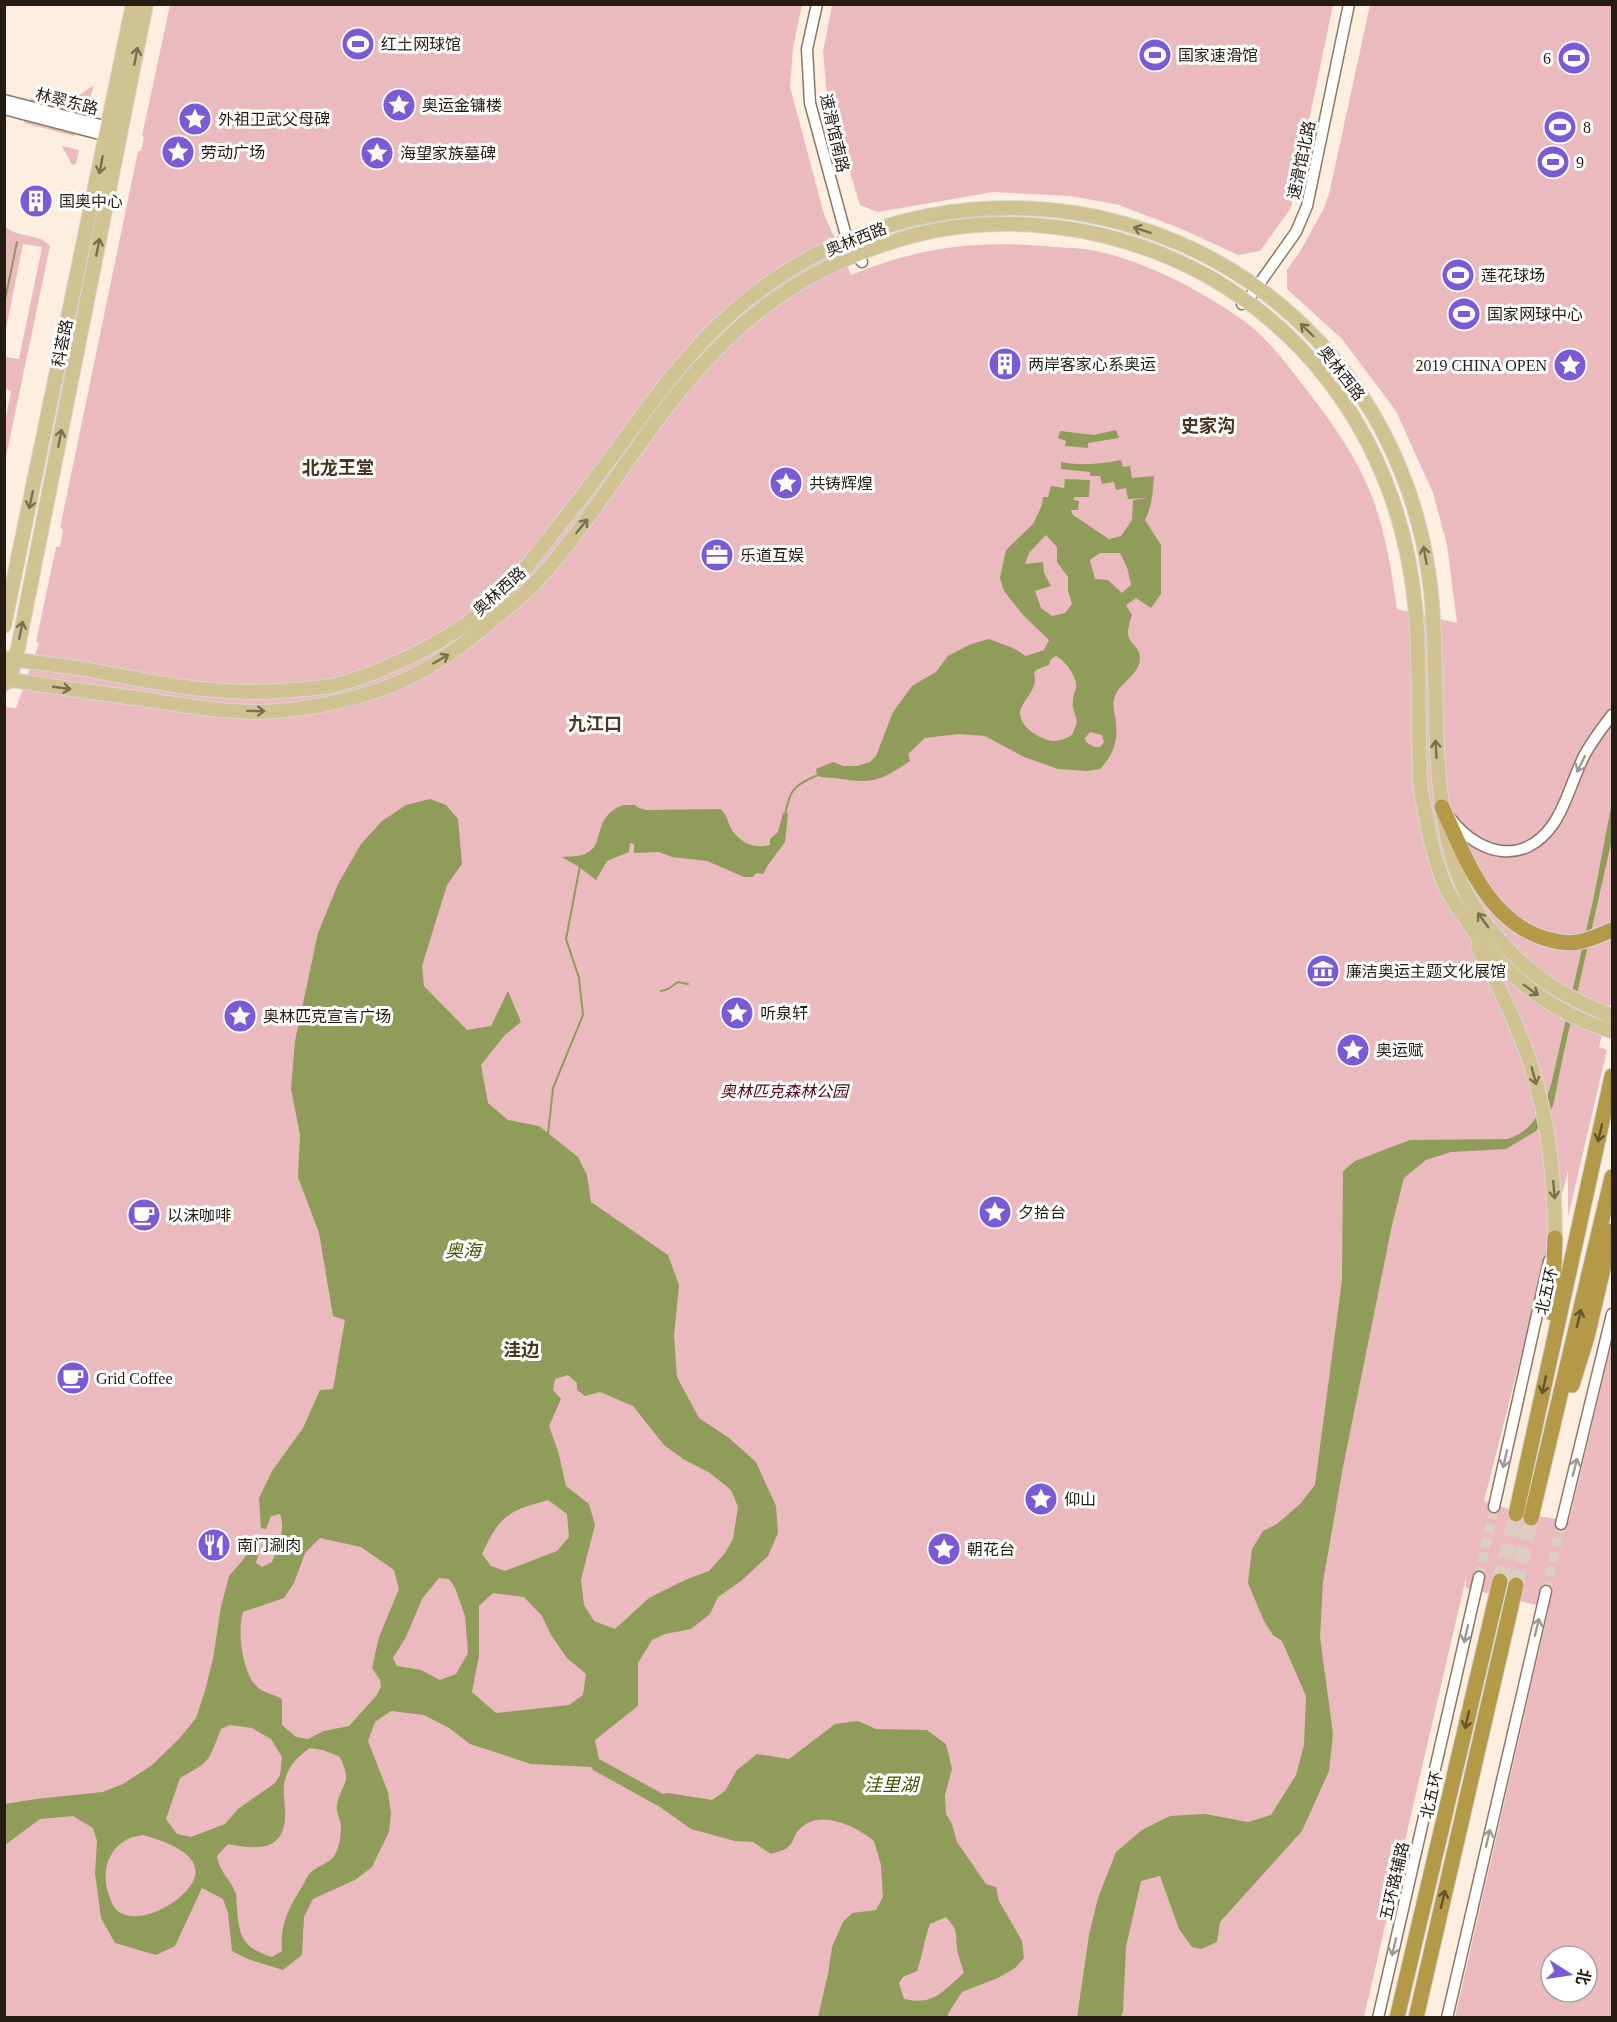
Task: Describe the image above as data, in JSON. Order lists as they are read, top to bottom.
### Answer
{
  "streets": {
    "highway": ["北五环"],
    "main road": ["奥林西路", "科荟路"],
    "street": [
      "林翠东路",
      "速滑馆南路",
      "速滑馆北路",
      "五环路辅路"
    ]
  },
  "crossings": [
    ["林翠东路", "科荟路"],
    ["速滑馆南路", "奥林西路"],
    ["速滑馆北路", "奥林西路"],
    ["奥林西路", "科荟路"]
  ],
  "districts": [
    "史家沟",
    "北龙王堂",
    "九江口",
    "洼边"
  ],
  "water": ["奥海", "洼里湖"],
  "parks": ["奥林匹克森林公园"],
  "places": {
    "sports": [
      "红土网球馆",
      "国家速滑馆",
      "6",
      "8",
      "9",
      "莲花球场",
      "国家网球中心"
    ],
    "place": [
      "奥运金镛楼",
      "外祖卫武父母碑",
      "劳动广场",
      "海望家族墓碑",
      "2019 CHINA OPEN",
      "共铸辉煌",
      "听泉轩",
      "奥林匹克宣言广场",
      "奥运赋",
      "夕拾台",
      "仰山",
      "朝花台"
    ],
    "building": ["国奥中心", "两岸客家心系奥运"],
    "office": ["乐道互娱"],
    "museum": ["廉洁奥运主题文化展馆"],
    "cafe": ["以沫咖啡", "Grid Coffee"],
    "restaurant": ["南门涮肉"]
  },
  "north": "right"
}
